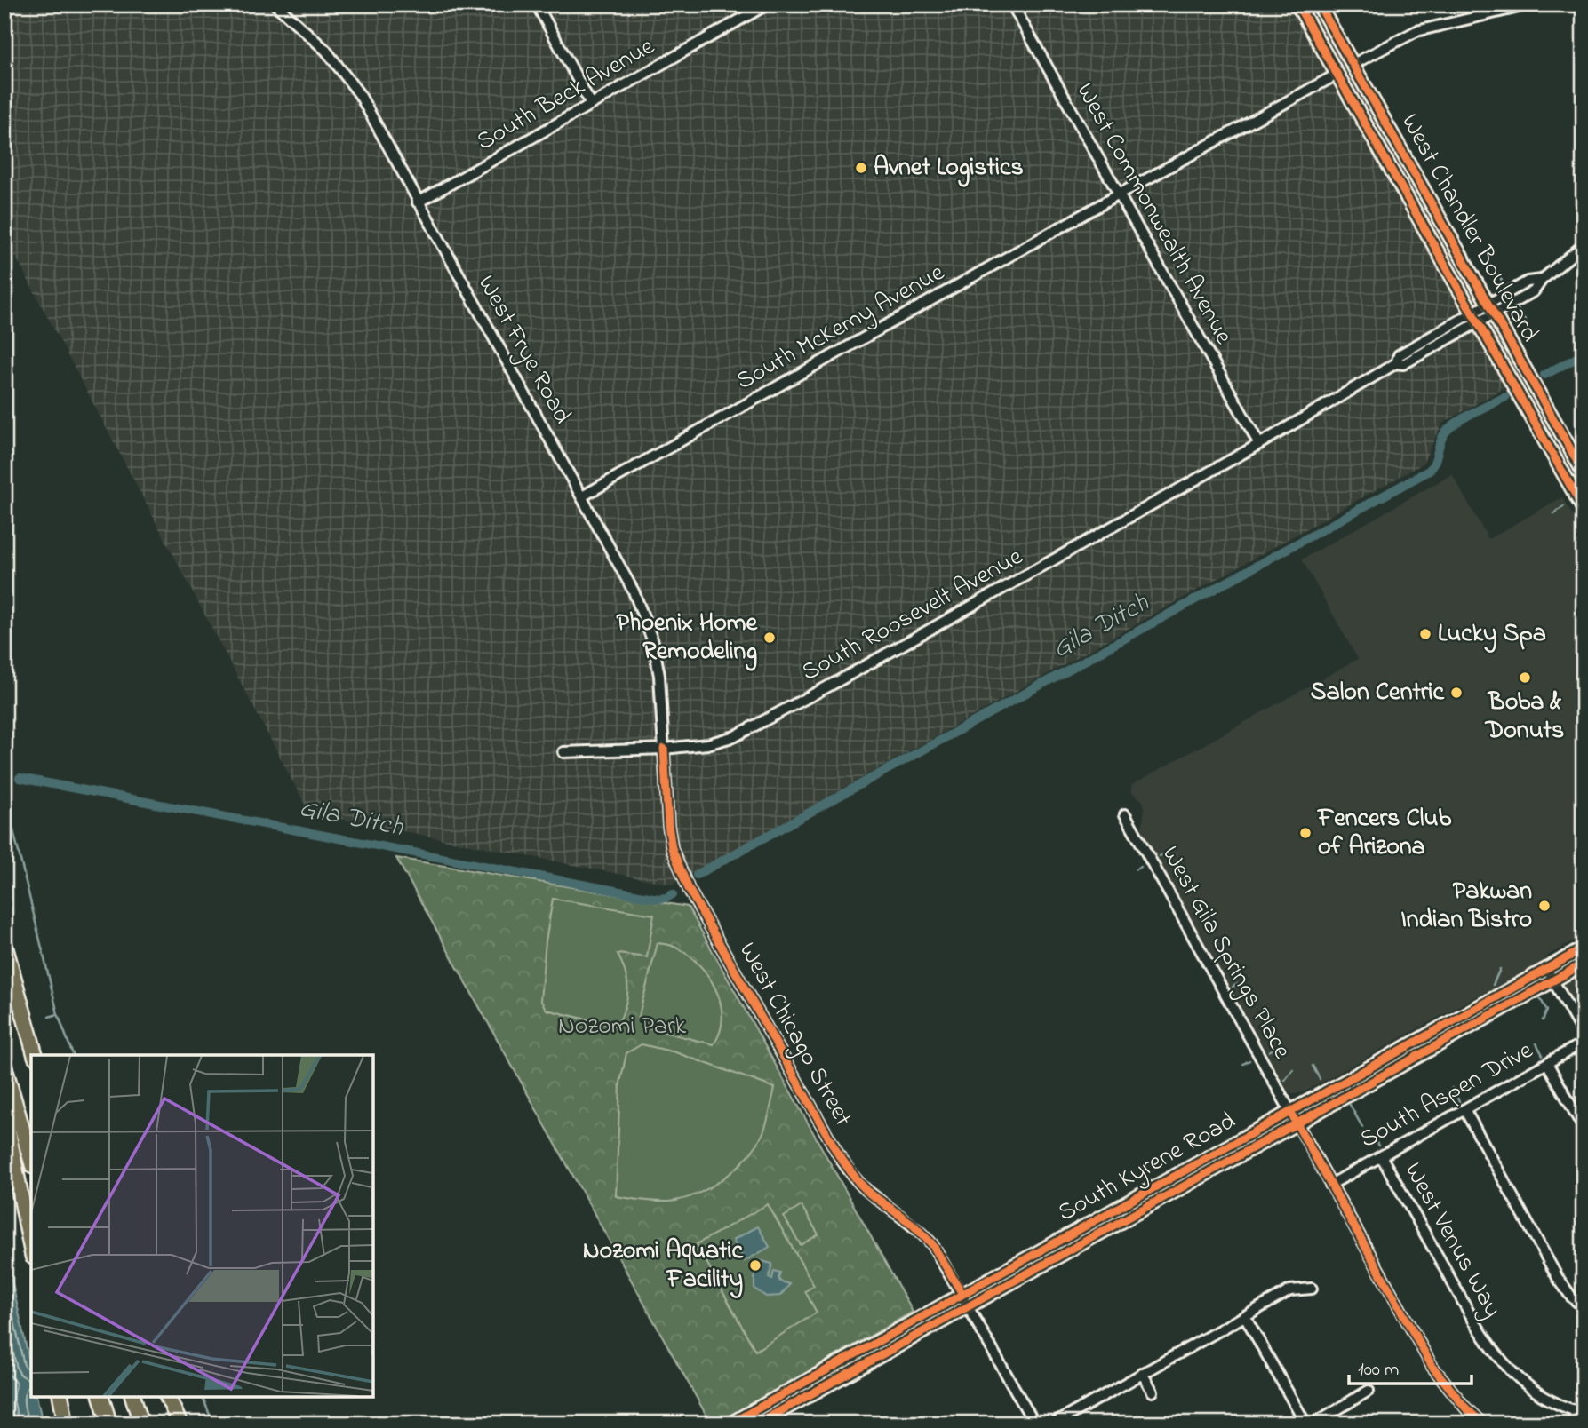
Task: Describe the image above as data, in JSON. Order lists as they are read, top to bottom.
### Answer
{
  "streets": {
    "main road": ["West Chandler Boulevard", "South Kyrene Road"],
    "street": [
      "South Beck Avenue",
      "West Commonwealth Avenue",
      "South McKemy Avenue",
      "West Frye Road",
      "South Roosevelt Avenue",
      "West Gila Springs Place",
      "West Chicago Street",
      "South Aspen Drive",
      "West Venus Way"
    ]
  },
  "crossings": [
    ["South Beck Avenue", "West Frye Road"],
    ["West Commonwealth Avenue", "South McKemy Avenue"],
    ["West Commonwealth Avenue", "South Roosevelt Avenue"],
    ["West Chandler Boulevard", "South McKemy Avenue"],
    ["West Chandler Boulevard", "South Roosevelt Avenue"],
    ["South McKemy Avenue", "West Frye Road"],
    ["West Frye Road", "South Roosevelt Avenue"],
    ["West Frye Road", "West Chicago Street"],
    ["South Roosevelt Avenue", "West Chicago Street"],
    ["West Gila Springs Place", "South Aspen Drive"],
    ["West Gila Springs Place", "South Kyrene Road"],
    ["West Chicago Street", "South Kyrene Road"],
    ["South Aspen Drive", "West Venus Way"]
  ],
  "water": ["Gila Ditch"],
  "parks": ["Nozomi Park"],
  "places": [
    "Avnet Logistics",
    "Lucky Spa",
    "Phoenix Home Remodeling",
    "Boba & Donuts",
    "Salon Centric",
    "Fencers Club of Arizona",
    "Pakwan Indian Bistro",
    "Nozomi Aquatic Facility"
  ],
  "scale_bar": "100 m"
}
